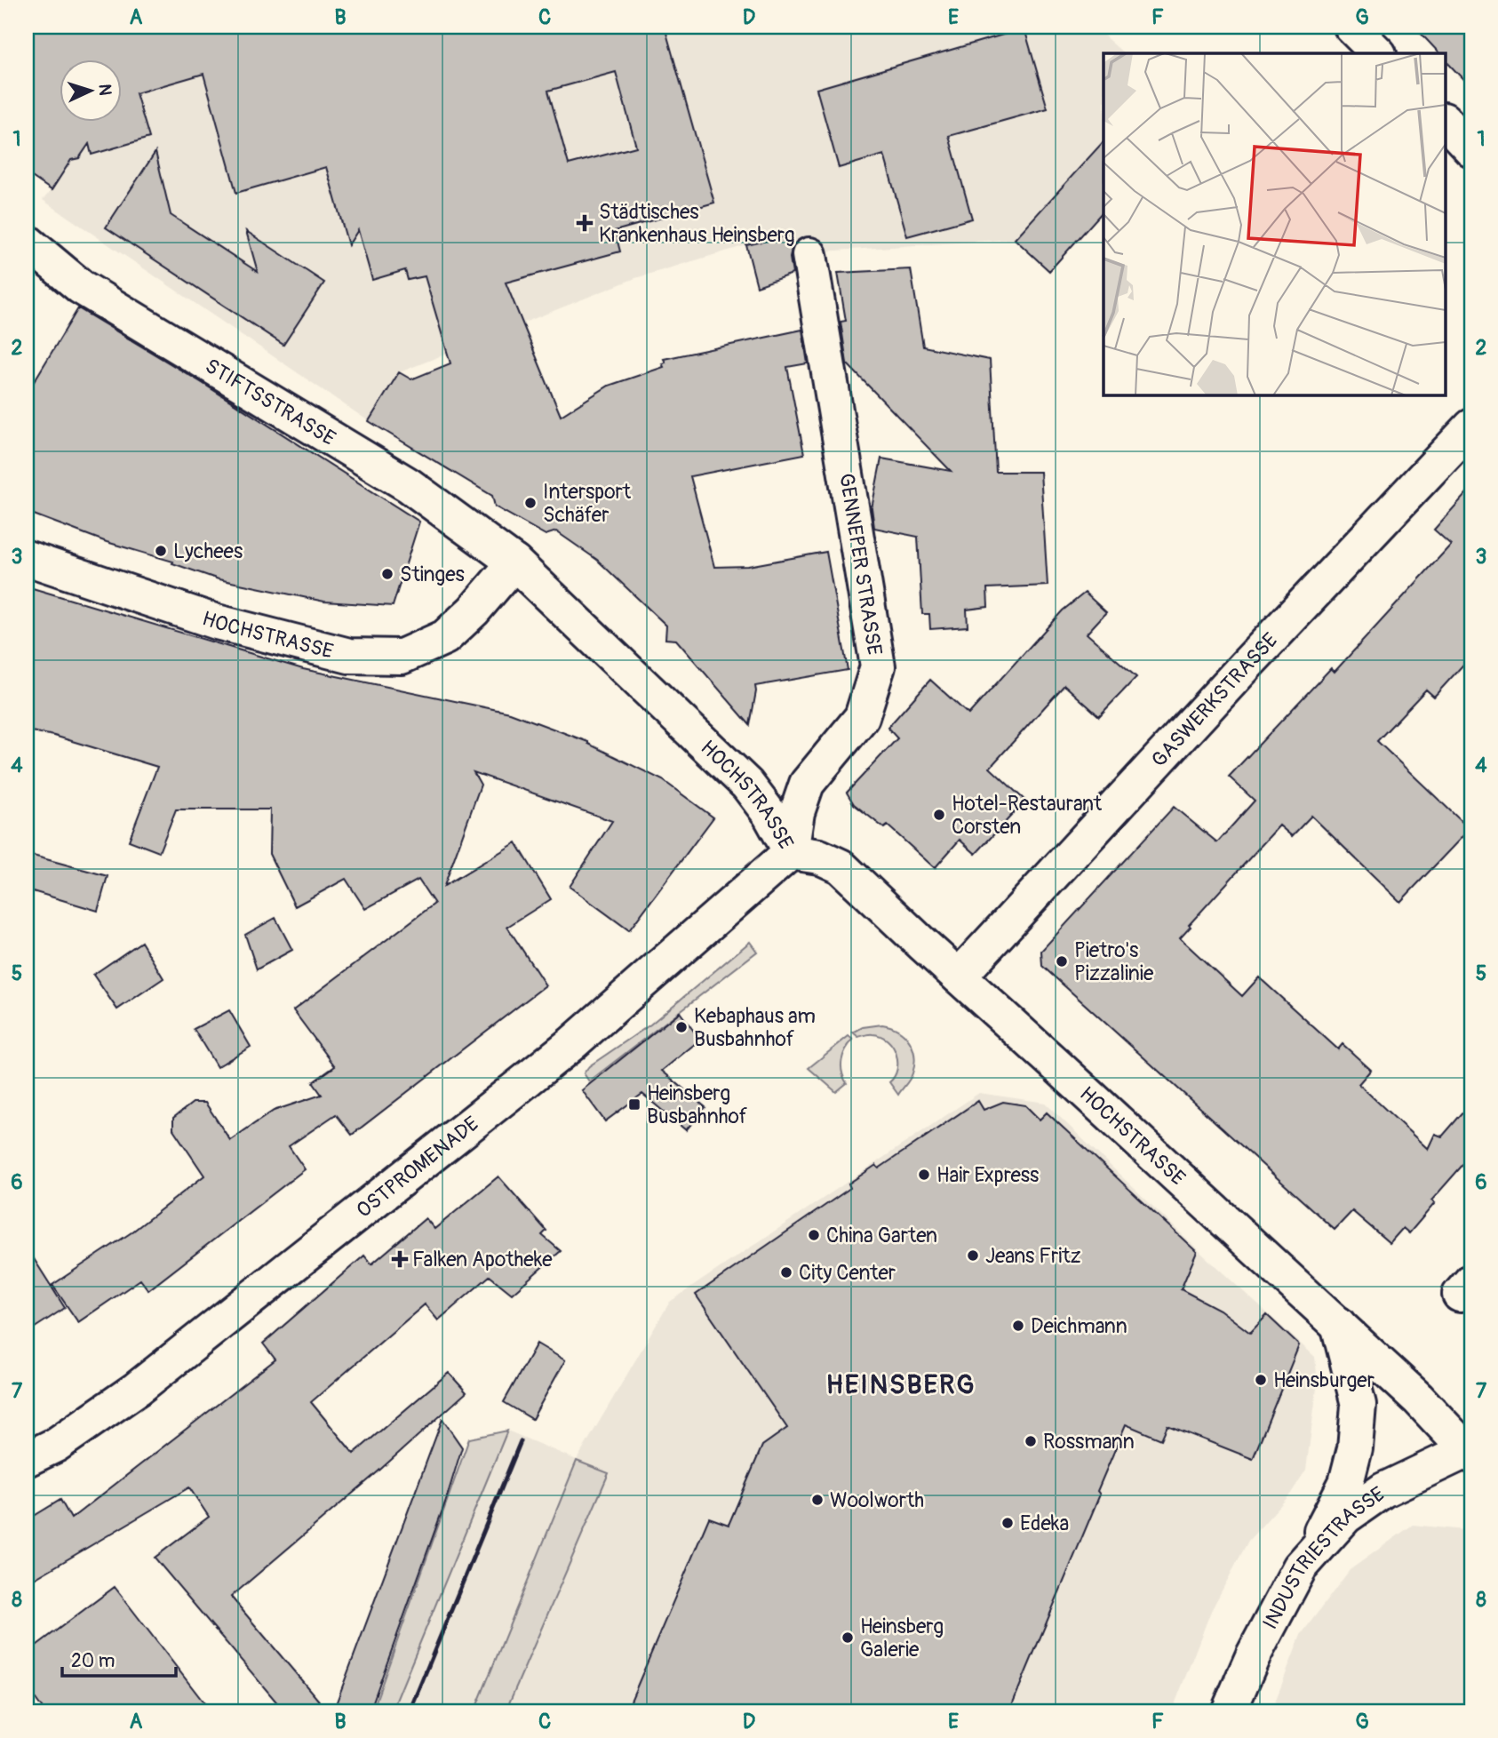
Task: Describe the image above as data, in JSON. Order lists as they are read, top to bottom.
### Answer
{
  "streets": {
    "street": [
      "STIFTSSTRASSE",
      "GENNEPER STRASSE",
      "HOCHSTRASSE",
      "GASWERKSTRASSE",
      "OSTPROMENADE",
      "INDUSTRIESTRASSE"
    ]
  },
  "crossings": [
    ["STIFTSSTRASSE", "HOCHSTRASSE"],
    ["GENNEPER STRASSE", "HOCHSTRASSE"],
    ["GENNEPER STRASSE", "OSTPROMENADE"],
    ["HOCHSTRASSE", "GASWERKSTRASSE"],
    ["HOCHSTRASSE", "OSTPROMENADE"],
    ["HOCHSTRASSE", "INDUSTRIESTRASSE"]
  ],
  "districts": ["HEINSBERG"],
  "places": {
    "health": ["Städtisches Krankenhaus Heinsberg", "Falken Apotheke"],
    "other": [
      "Intersport Schäfer",
      "Lychees",
      "Stinges",
      "Hotel-Restaurant Corsten",
      "Pietro's Pizzalinie",
      "Kebaphaus am Busbahnhof",
      "Hair Express",
      "China Garten",
      "Jeans Fritz",
      "City Center",
      "Deichmann",
      "Heinsburger",
      "Rossmann",
      "Woolworth",
      "Edeka",
      "Heinsberg Galerie"
    ],
    "transit": ["Heinsberg Busbahnhof"]
  },
  "scale_bar": "20 m",
  "north": "right",
  "grid": {
    "columns": [
      "A",
      "B",
      "C",
      "D",
      "E",
      "F",
      "G"
    ],
    "rows": [
      "1",
      "2",
      "3",
      "4",
      "5",
      "6",
      "7",
      "8"
    ]
  }
}
